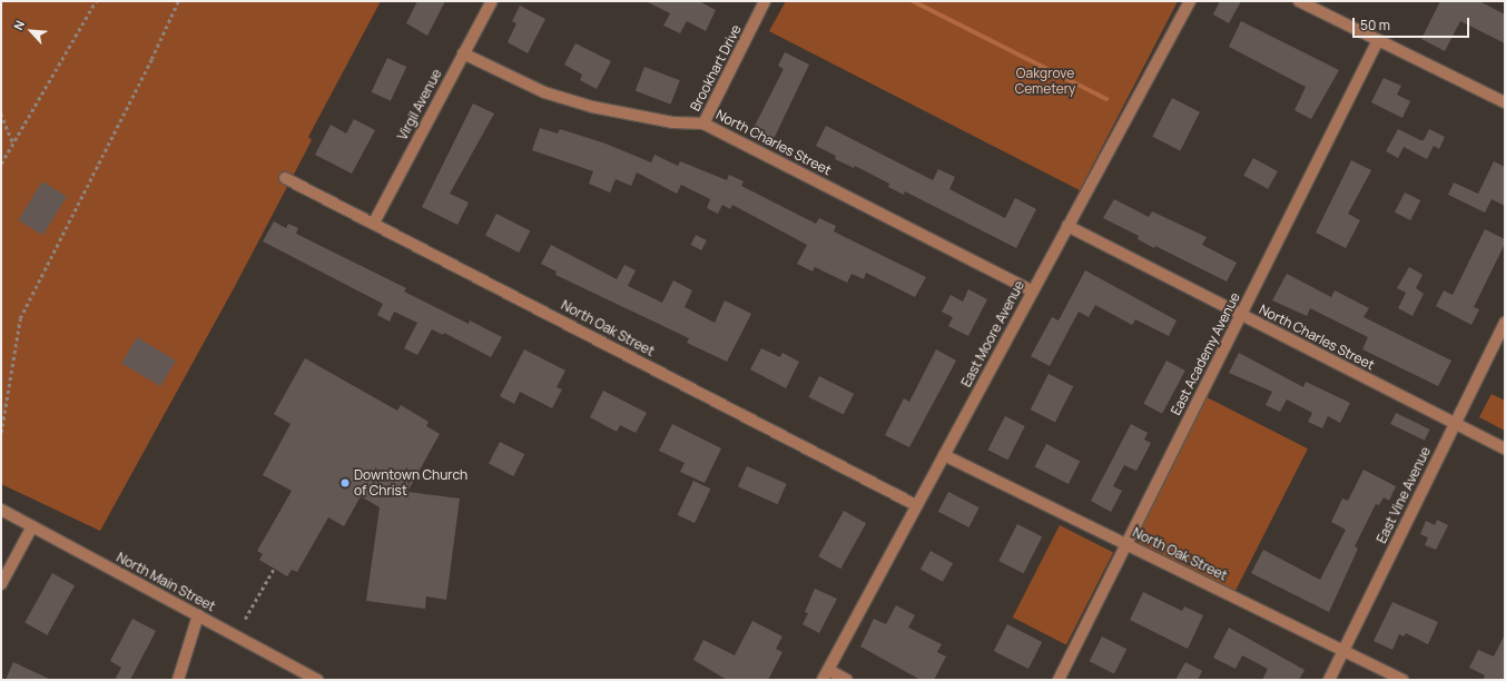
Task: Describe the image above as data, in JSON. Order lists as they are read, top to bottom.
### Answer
{
  "streets": {
    "street": [
      "Brookhart Drive",
      "Virgil Avenue",
      "North Charles Street",
      "North Oak Street",
      "East Moore Avenue",
      "East Academy Avenue",
      "East Vine Avenue",
      "North Main Street"
    ]
  },
  "crossings": [
    ["Brookhart Drive", "North Charles Street"],
    ["Virgil Avenue", "North Charles Street"],
    ["Virgil Avenue", "North Oak Street"],
    ["North Charles Street", "East Moore Avenue"],
    ["North Charles Street", "East Academy Avenue"],
    ["North Charles Street", "East Vine Avenue"],
    ["North Oak Street", "East Moore Avenue"],
    ["North Oak Street", "East Academy Avenue"],
    ["North Oak Street", "East Vine Avenue"]
  ],
  "parks": ["Oakgrove Cemetery"],
  "places": ["Downtown Church of Christ"],
  "scale_bar": "50 m",
  "north": "top left"
}
